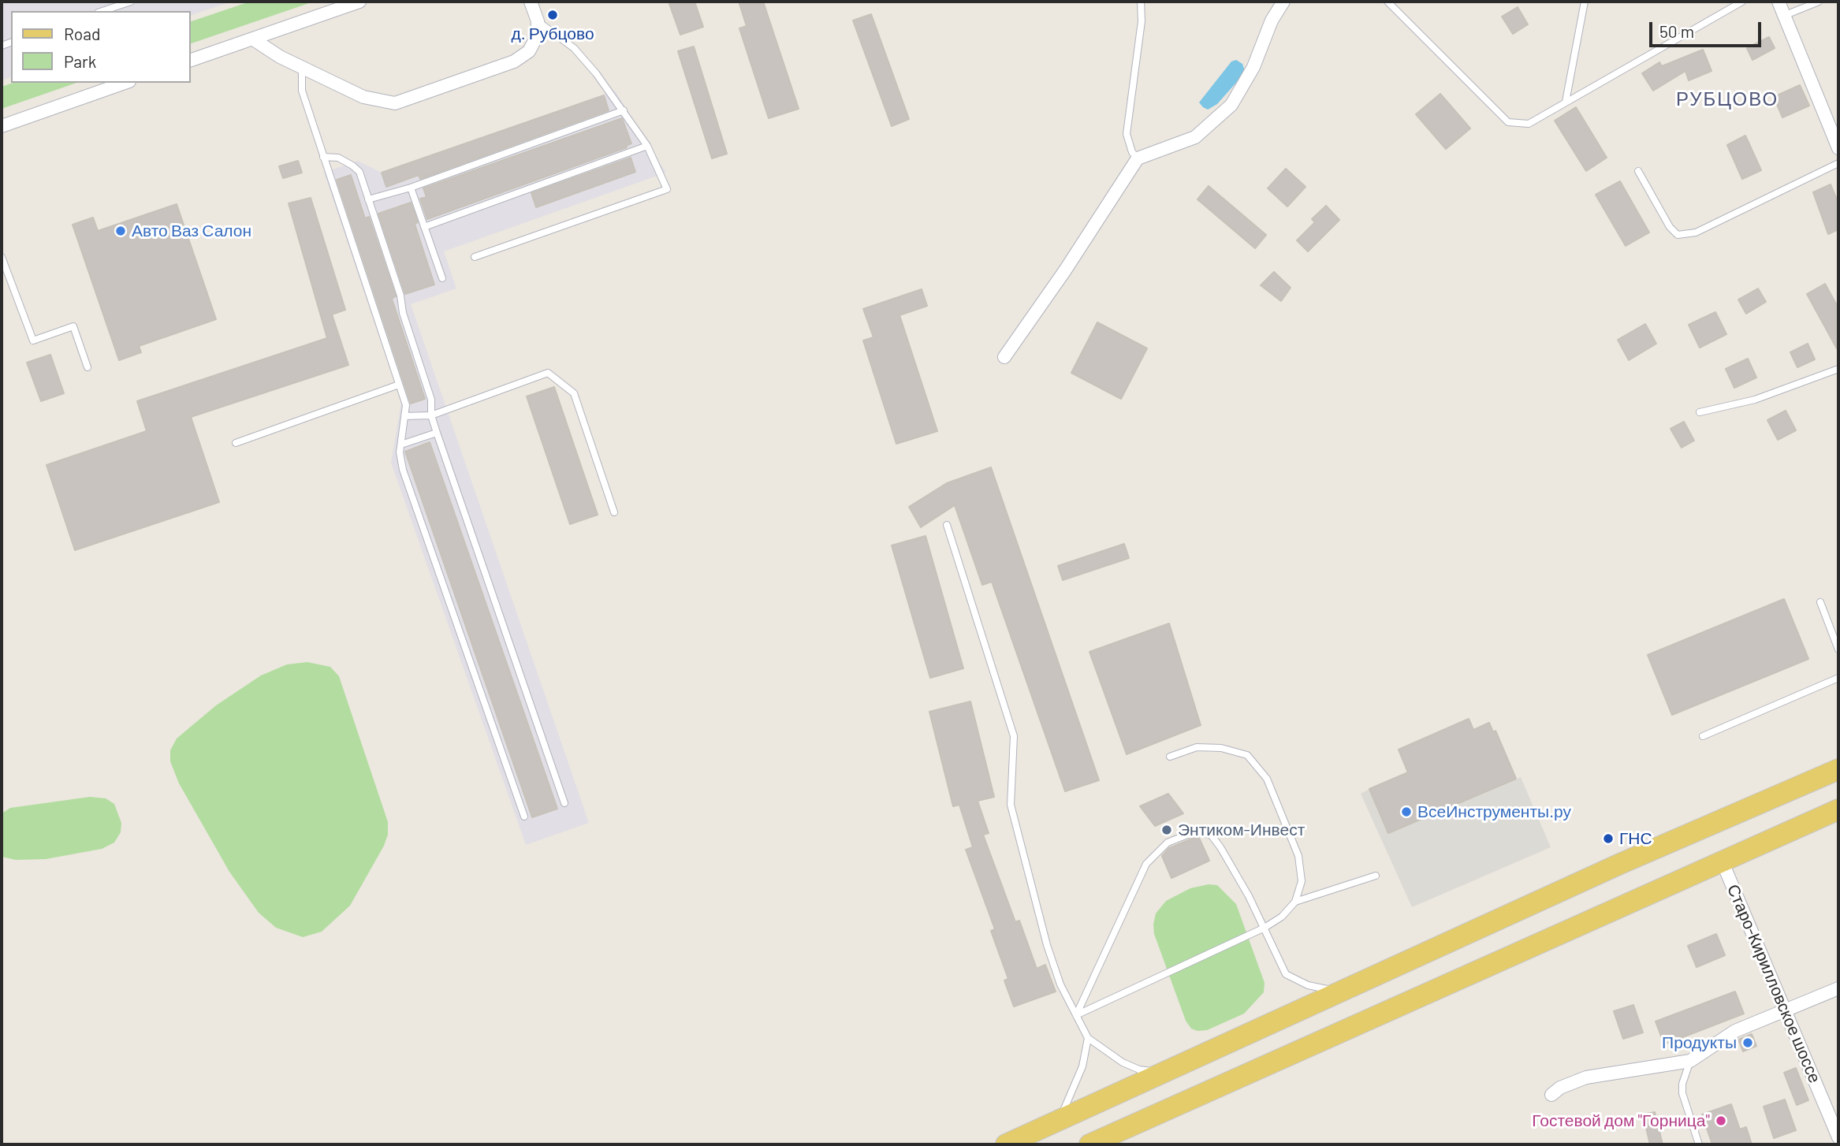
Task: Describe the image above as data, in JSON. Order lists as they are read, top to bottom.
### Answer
{
  "streets": {
    "street": ["Старо-Кирилловское шоссе"]
  },
  "districts": ["РУБЦОВО"],
  "places": [
    "д. Рубцово",
    "Авто Ваз Салон",
    "ВсеИнструменты.ру",
    "Энтиком-Инвест",
    "ГНС",
    "Продукты",
    "Гостевой дом \"Горница\""
  ],
  "legend": ["Road", "Park"],
  "scale_bar": "50 m"
}
